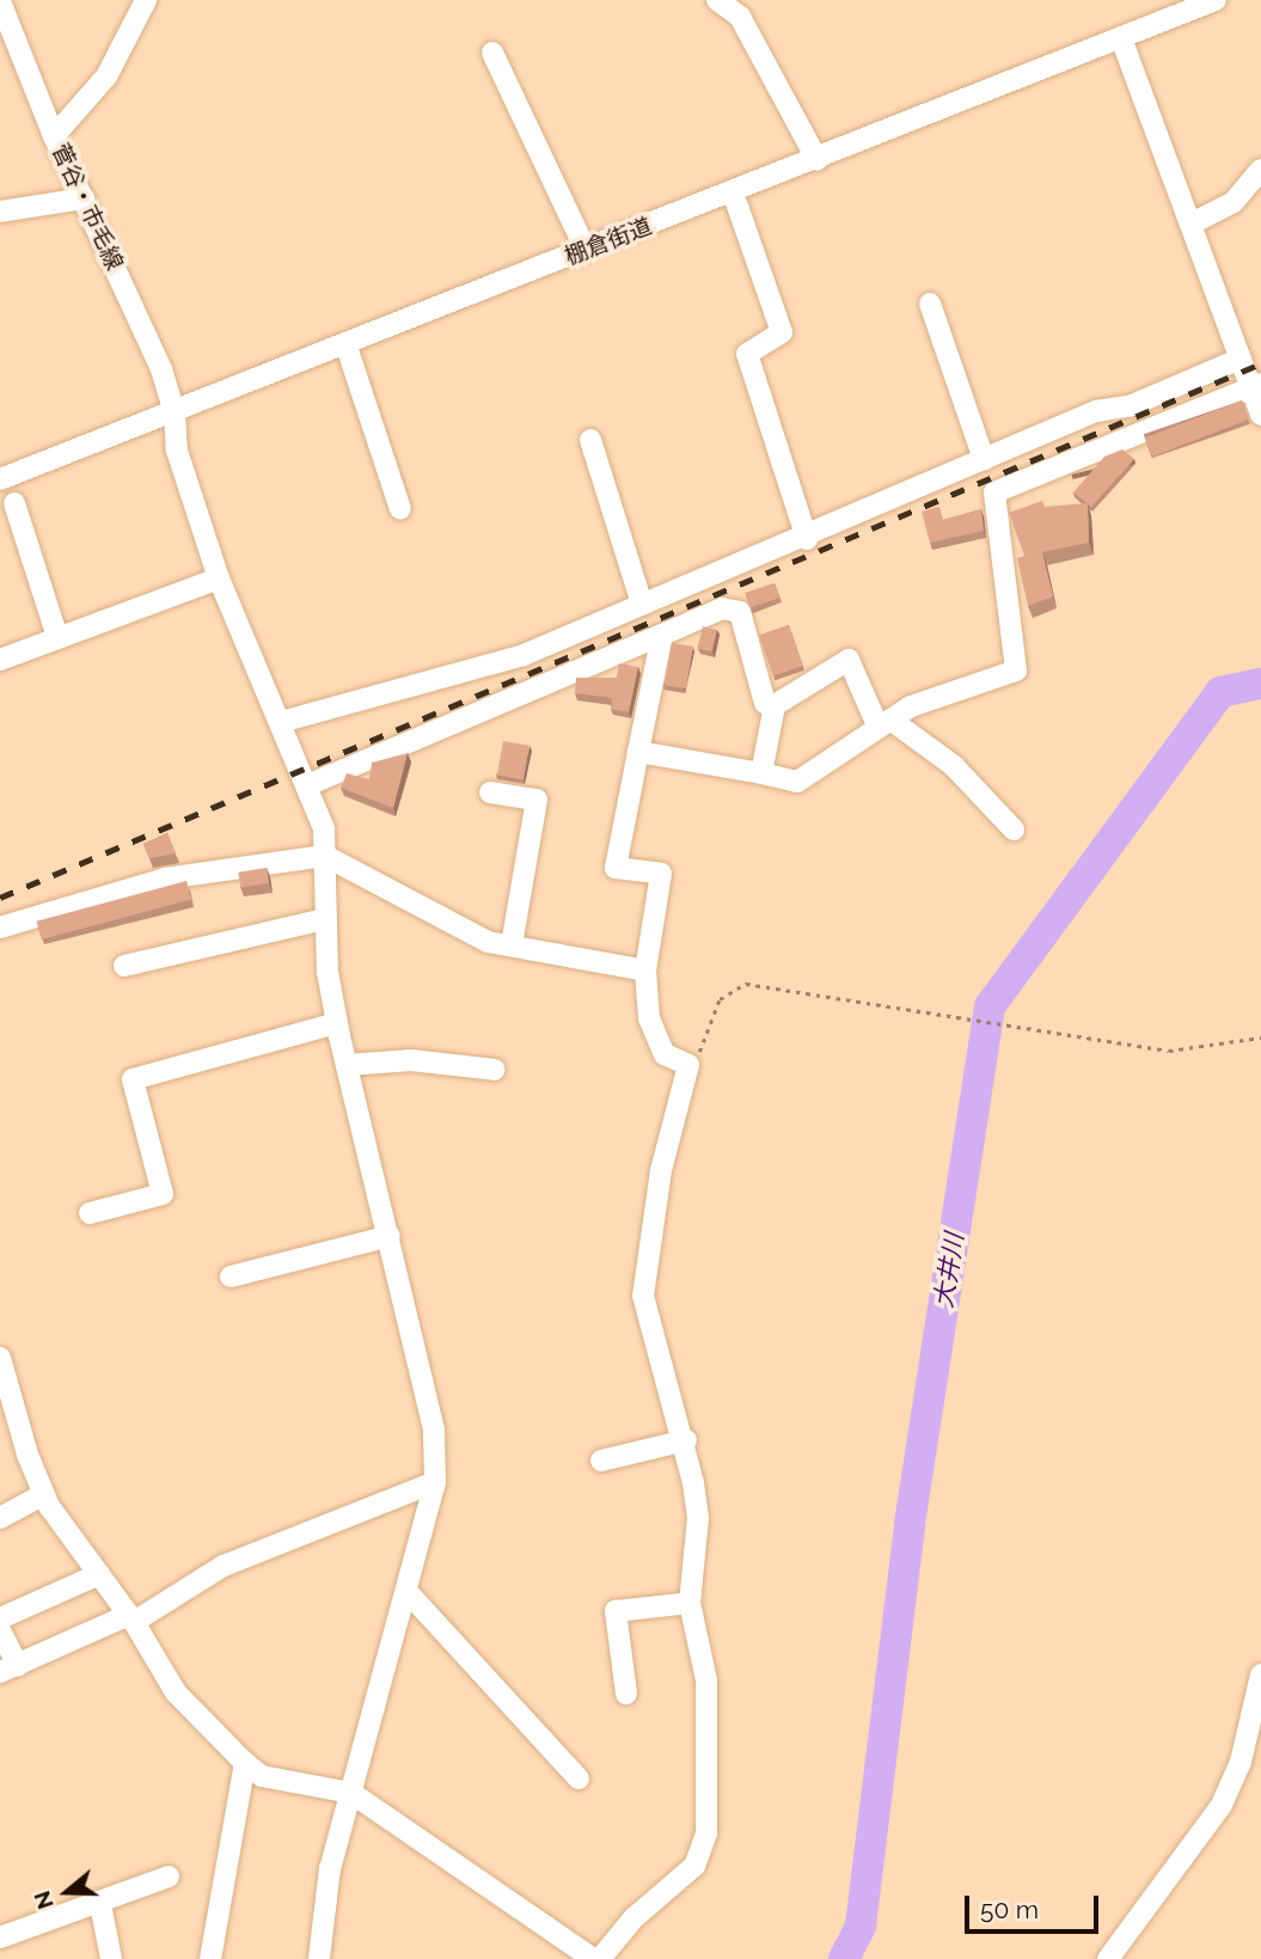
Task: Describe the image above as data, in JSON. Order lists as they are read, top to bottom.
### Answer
{
  "streets": {
    "street": ["菅谷・市毛線", "棚倉街道"]
  },
  "crossings": [
    ["菅谷・市毛線", "棚倉街道"]
  ],
  "water": ["大井川"],
  "scale_bar": "50 m",
  "north": "left"
}
